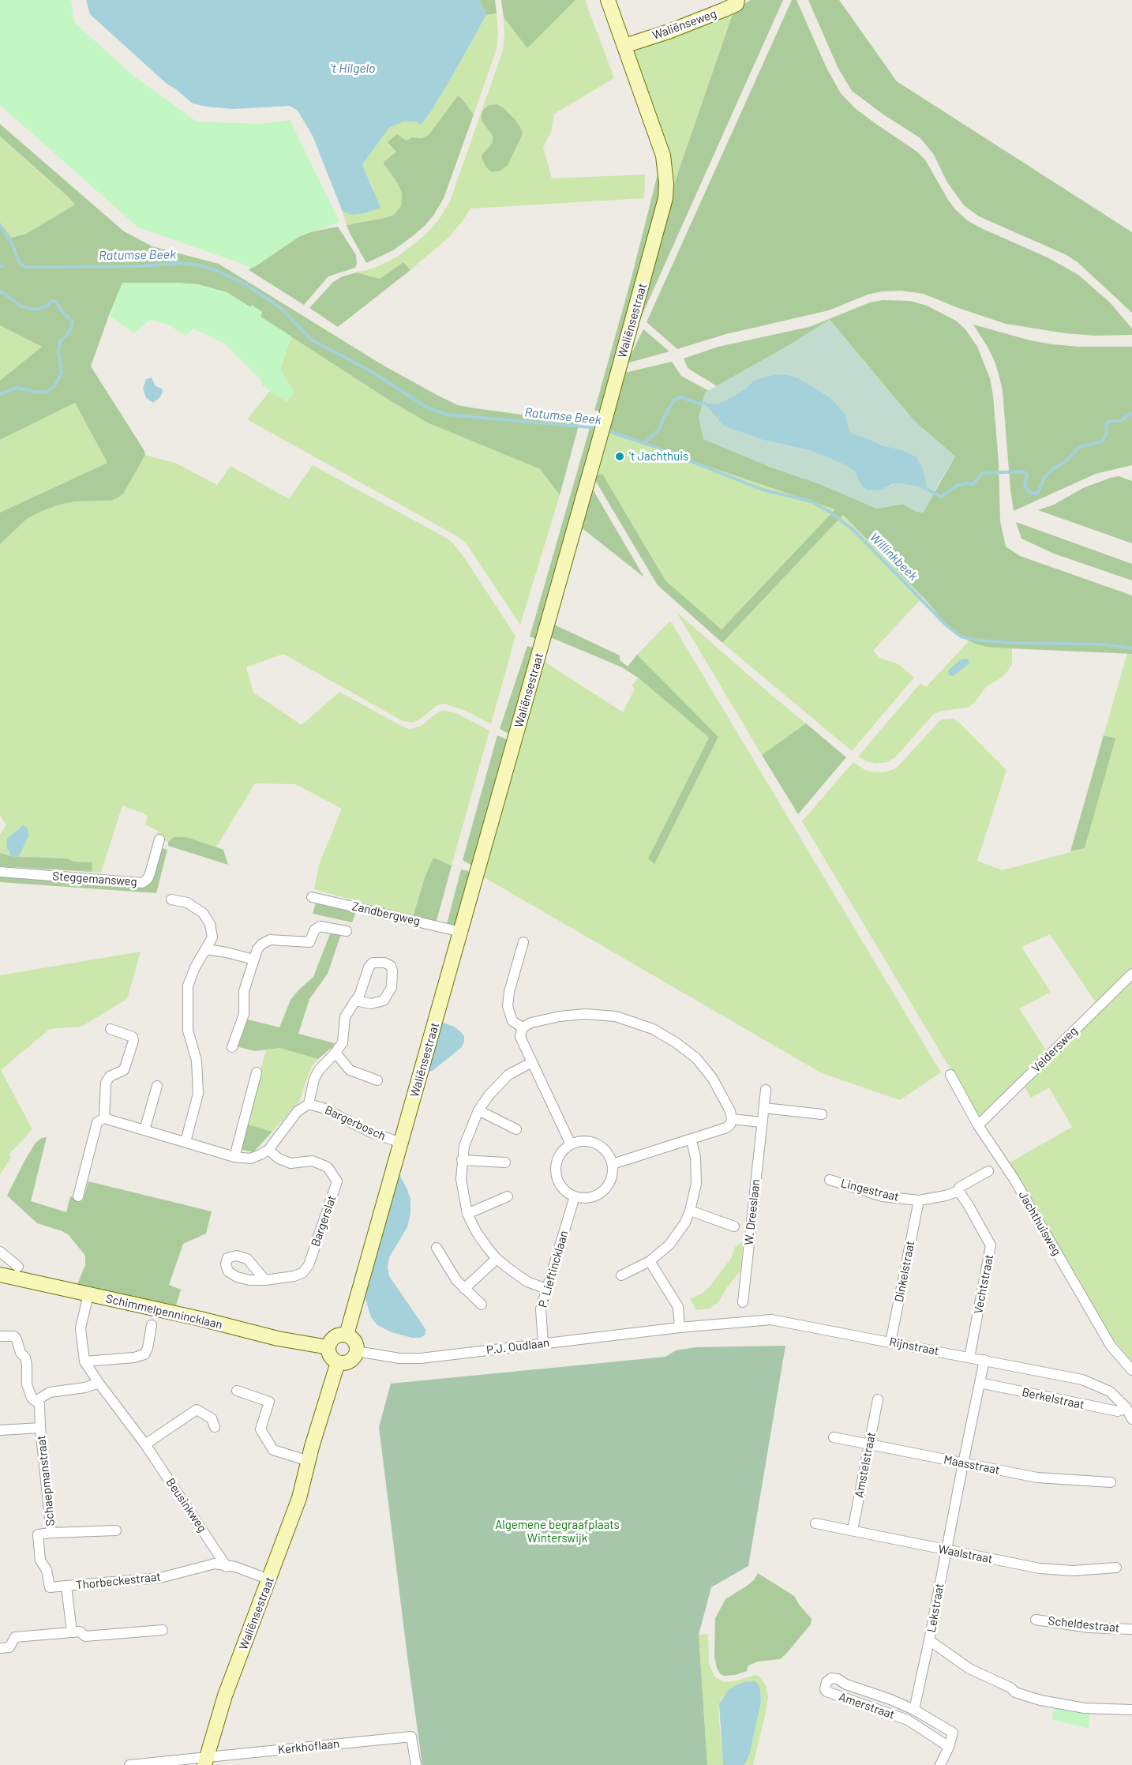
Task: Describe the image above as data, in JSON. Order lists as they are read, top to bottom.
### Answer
{
  "streets": {
    "street": [
      "Waliënseweg",
      "Waliënsestraat",
      "Steggemansweg",
      "Zandbergweg",
      "Veldersweg",
      "Bargerbosch",
      "Lingestraat",
      "W. Dreeslaan",
      "Bargerslat",
      "Jachthuisweg",
      "P. Lieftincklaan",
      "Dinkelstraat",
      "Vechtstraat",
      "Schimmelpennincklaan",
      "P.J. Oudlaan",
      "Rijnstraat",
      "Berkelstraat",
      "Amstelstraat",
      "Maasstraat",
      "Schaepmanstraat",
      "Beusinkweg",
      "Waalstraat",
      "Thorbeckestraat",
      "Lekstraat",
      "Scheldestraat",
      "Amerstraat",
      "Kerkhoflaan"
    ]
  },
  "crossings": [
    ["Waliënseweg", "Waliënsestraat"],
    ["Waliënsestraat", "Zandbergweg"],
    ["Waliënsestraat", "Bargerbosch"],
    ["Waliënsestraat", "Schimmelpennincklaan"],
    ["Waliënsestraat", "P.J. Oudlaan"],
    ["Waliënsestraat", "Thorbeckestraat"],
    ["Waliënsestraat", "Kerkhoflaan"],
    ["Veldersweg", "Jachthuisweg"],
    ["Bargerbosch", "Bargerslat"],
    ["Lingestraat", "Dinkelstraat"],
    ["Lingestraat", "Vechtstraat"],
    ["P. Lieftincklaan", "P.J. Oudlaan"],
    ["Dinkelstraat", "Rijnstraat"],
    ["Vechtstraat", "Rijnstraat"],
    ["Schimmelpennincklaan", "P.J. Oudlaan"],
    ["P.J. Oudlaan", "Rijnstraat"],
    ["Rijnstraat", "Berkelstraat"],
    ["Rijnstraat", "Lekstraat"],
    ["Berkelstraat", "Lekstraat"],
    ["Amstelstraat", "Maasstraat"],
    ["Amstelstraat", "Waalstraat"],
    ["Maasstraat", "Lekstraat"],
    ["Schaepmanstraat", "Thorbeckestraat"],
    ["Beusinkweg", "Thorbeckestraat"],
    ["Waalstraat", "Lekstraat"],
    ["Lekstraat", "Amerstraat"]
  ],
  "water": ["'t Hilgelo", "Ratumse Beek", "Willinkbeek"],
  "parks": ["Algemene begraafplaats Winterswijk"],
  "places": ["'t Jachthuis"]
}
